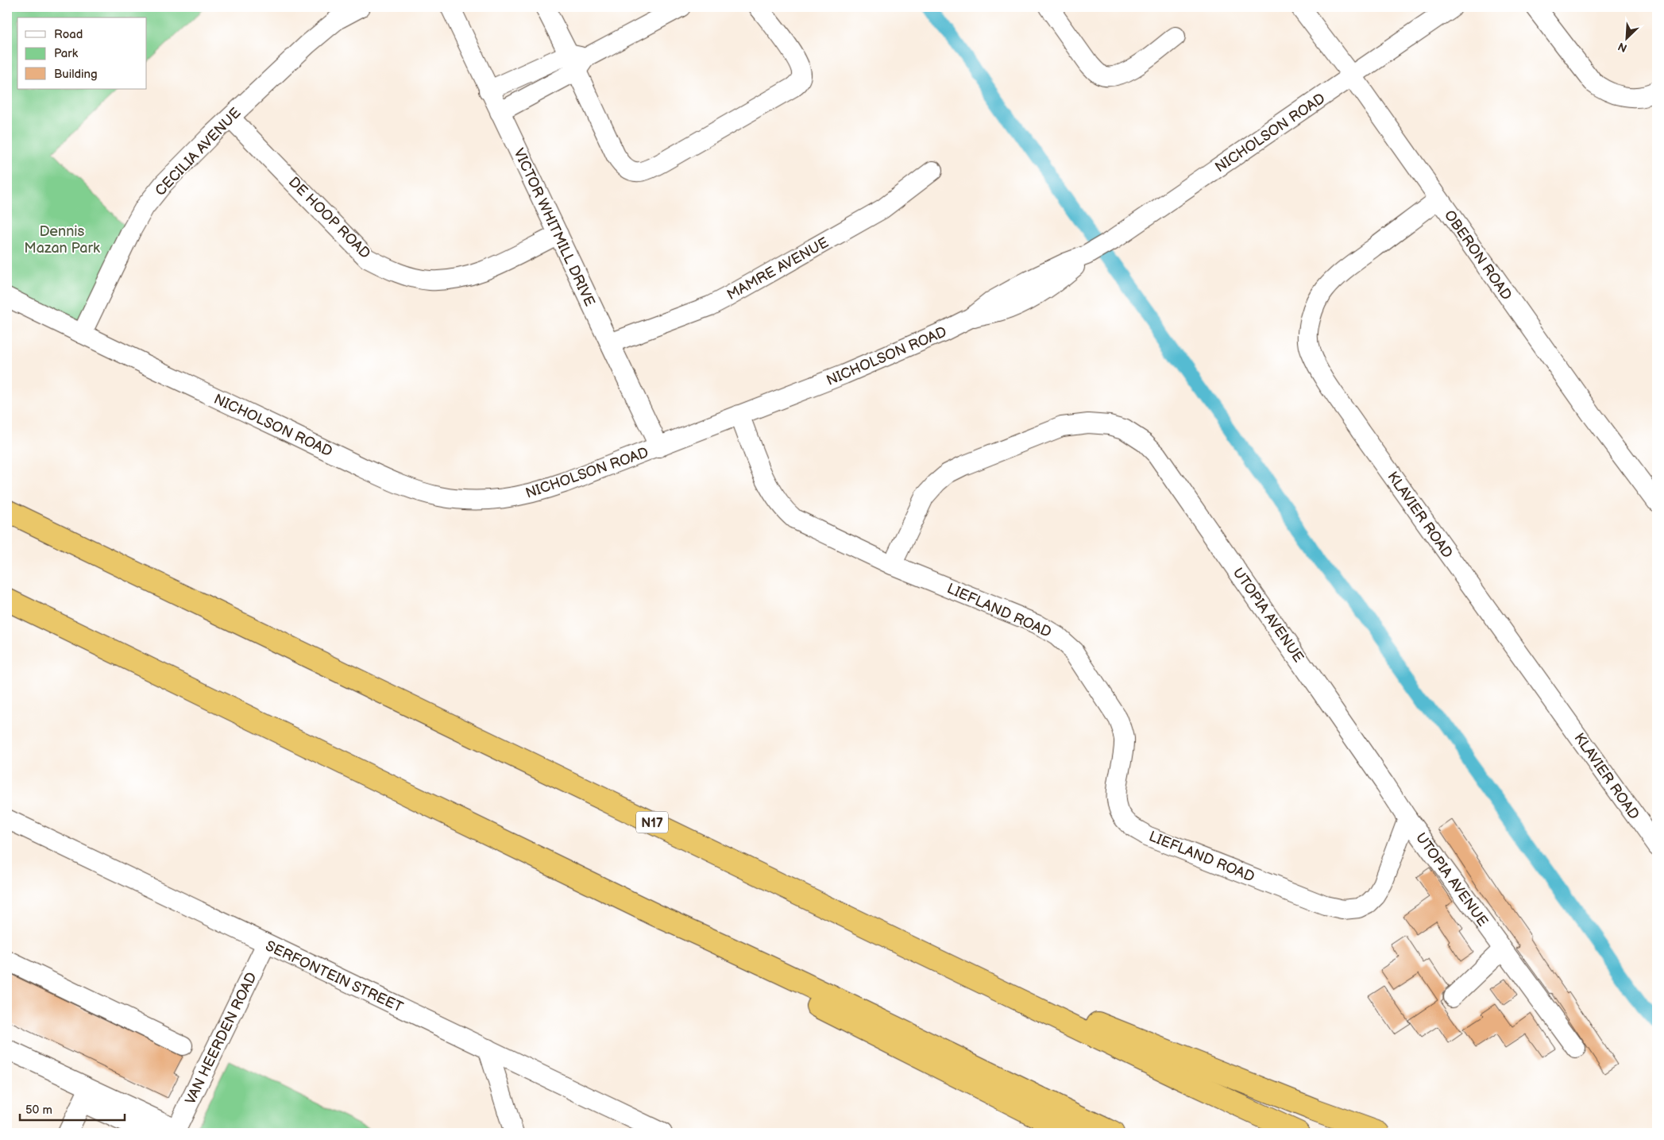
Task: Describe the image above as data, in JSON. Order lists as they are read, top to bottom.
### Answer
{
  "streets": {
    "highway": ["N17"],
    "street": [
      "NICHOLSON ROAD",
      "CECILIA AVENUE",
      "DE HOOP ROAD",
      "VICTOR WHITMILL DRIVE",
      "OBERON ROAD",
      "MAMRE AVENUE",
      "KLAVIER ROAD",
      "LIEFLAND ROAD",
      "UTOPIA AVENUE",
      "SERFONTEIN STREET",
      "VAN HEERDEN ROAD"
    ]
  },
  "crossings": [
    ["NICHOLSON ROAD", "CECILIA AVENUE"],
    ["NICHOLSON ROAD", "VICTOR WHITMILL DRIVE"],
    ["NICHOLSON ROAD", "OBERON ROAD"],
    ["NICHOLSON ROAD", "LIEFLAND ROAD"],
    ["CECILIA AVENUE", "DE HOOP ROAD"],
    ["DE HOOP ROAD", "VICTOR WHITMILL DRIVE"],
    ["VICTOR WHITMILL DRIVE", "MAMRE AVENUE"],
    ["OBERON ROAD", "KLAVIER ROAD"],
    ["LIEFLAND ROAD", "UTOPIA AVENUE"],
    ["SERFONTEIN STREET", "VAN HEERDEN ROAD"]
  ],
  "parks": ["Dennis Mazan Park"],
  "legend": ["Road", "Park", "Building"],
  "scale_bar": "50 m",
  "north": "bottom left"
}
